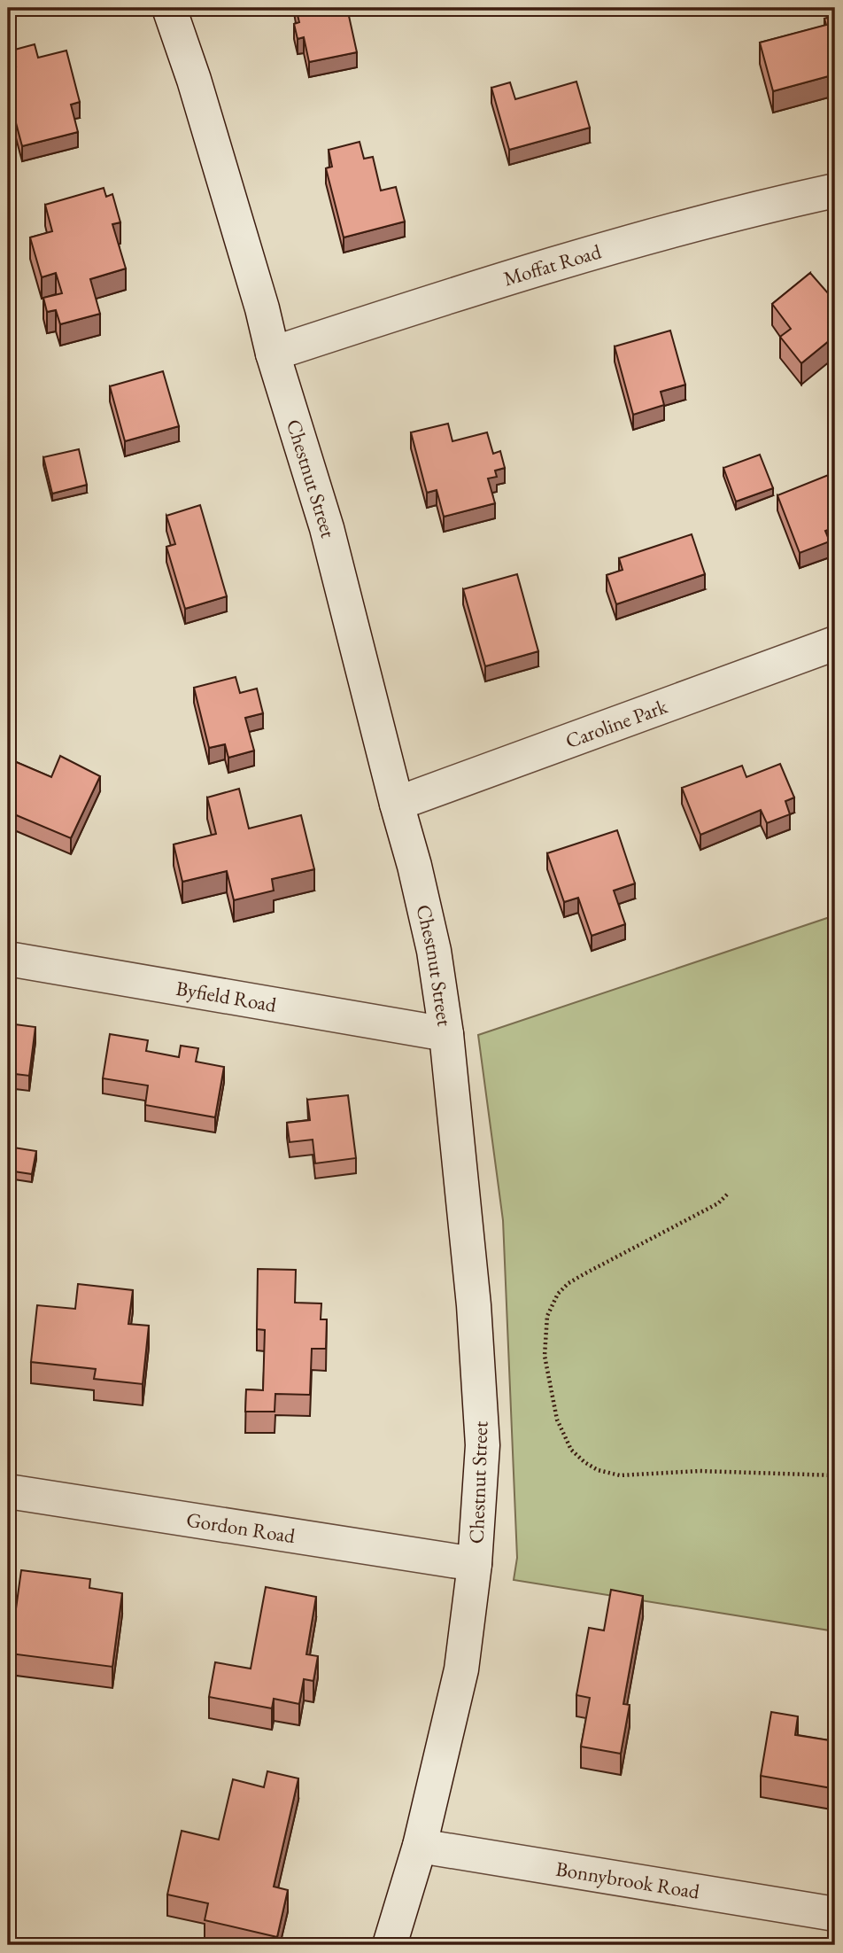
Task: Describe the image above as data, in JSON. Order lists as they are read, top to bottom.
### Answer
{
  "streets": {
    "street": [
      "Moffat Road",
      "Chestnut Street",
      "Caroline Park",
      "Byfield Road",
      "Gordon Road",
      "Bonnybrook Road"
    ]
  },
  "crossings": [
    ["Moffat Road", "Chestnut Street"],
    ["Chestnut Street", "Caroline Park"],
    ["Chestnut Street", "Byfield Road"],
    ["Chestnut Street", "Gordon Road"],
    ["Chestnut Street", "Bonnybrook Road"]
  ]
}
